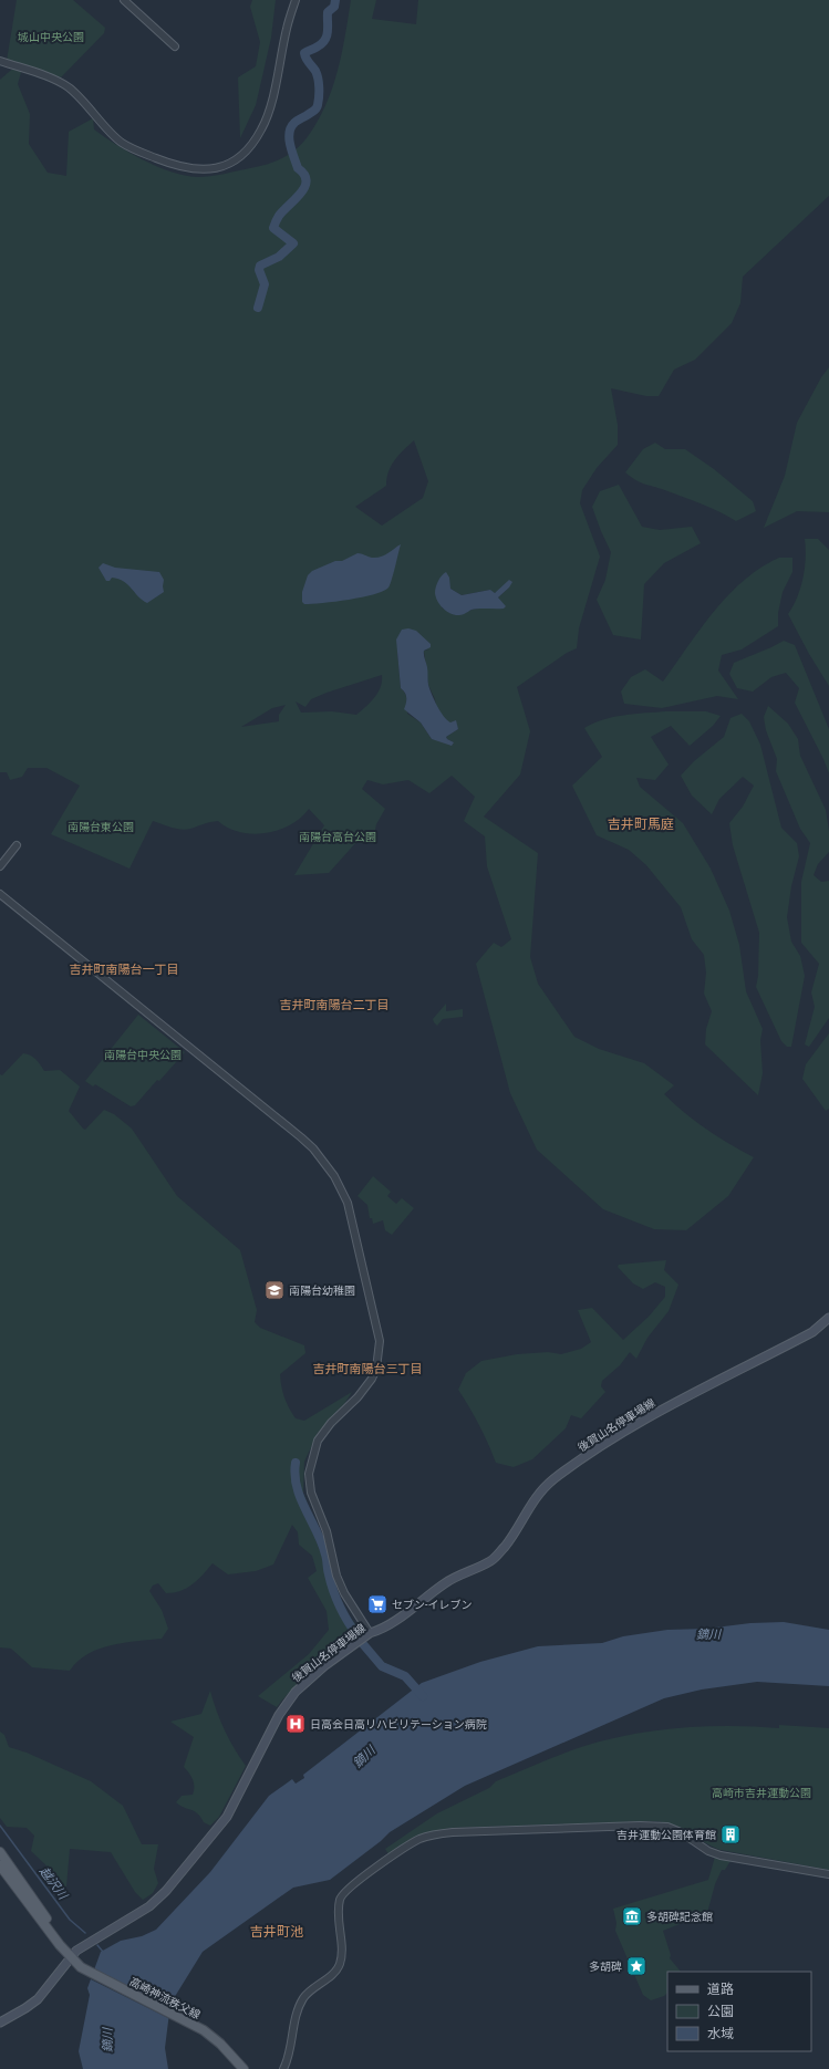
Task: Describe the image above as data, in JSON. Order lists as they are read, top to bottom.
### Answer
{
  "streets": {
    "main road": ["後賀山名停車場線", "高崎神流秩父線"]
  },
  "crossings": [
    ["後賀山名停車場線", "高崎神流秩父線"]
  ],
  "districts": [
    "吉井町馬庭",
    "吉井町南陽台一丁目",
    "吉井町南陽台二丁目",
    "吉井町南陽台三丁目",
    "吉井町池"
  ],
  "water": ["鏑川", "越沢川"],
  "parks": [
    "城山中央公園",
    "南陽台東公園",
    "南陽台高台公園",
    "南陽台中央公園",
    "高崎市吉井運動公園"
  ],
  "places": {
    "school or university": ["南陽台幼稚園"],
    "supermarket": ["セブン-イレブン"],
    "hospital": ["日高会日高リハビリテーション病院"],
    "building": ["吉井運動公園体育館"],
    "museum": ["多胡碑記念館"],
    "place": ["多胡碑"]
  },
  "legend": ["道路", "公園", "水域"]
}
